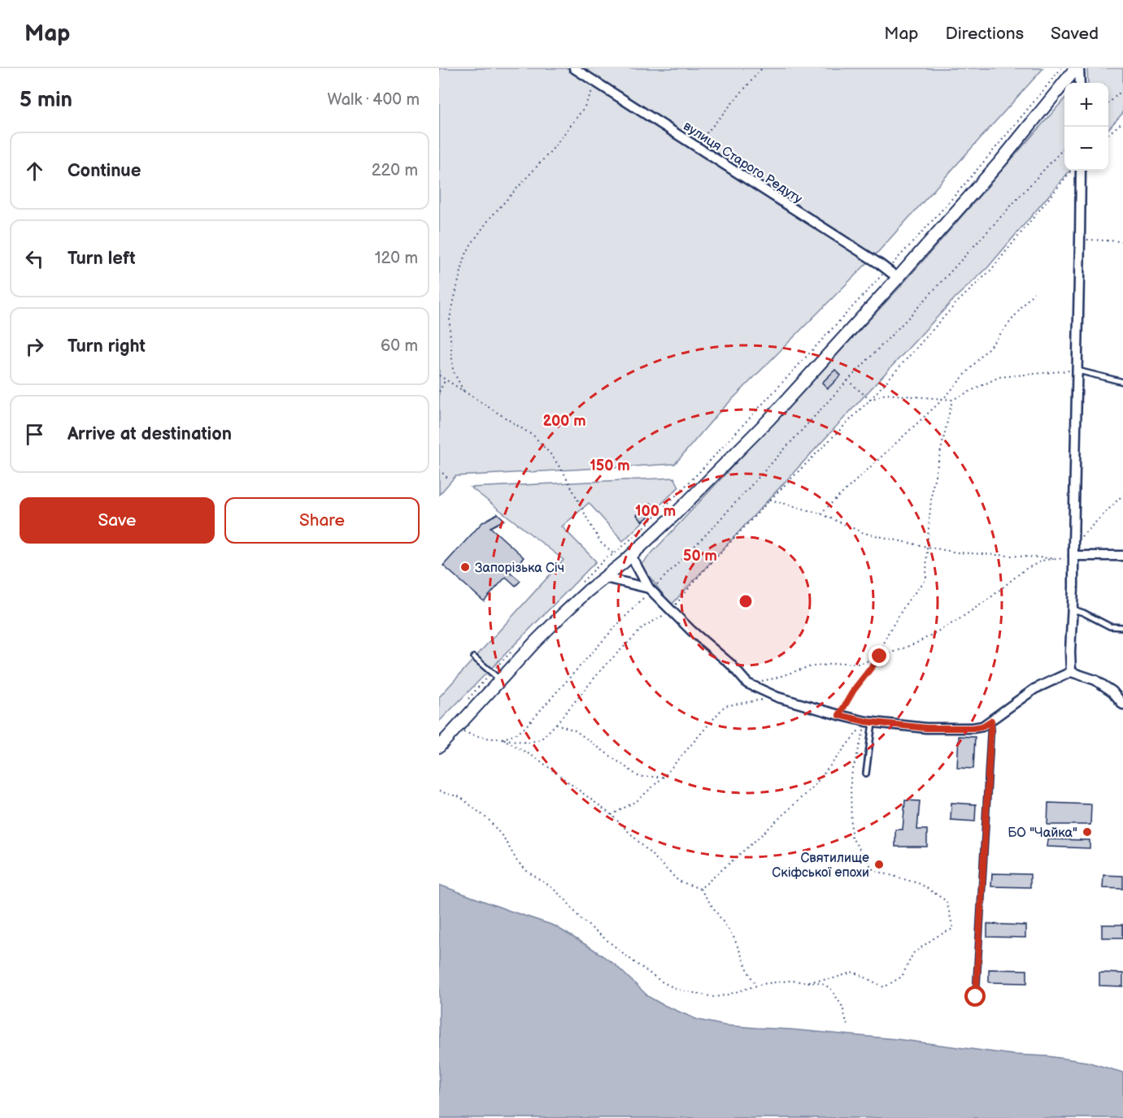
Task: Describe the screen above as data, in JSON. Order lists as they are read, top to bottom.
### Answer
{
  "streets": {
    "street": ["вулиця Старого Редуту"]
  },
  "places": ["Запорізька Січ", "БО \"Чайка\"", "Святилище Скіфської епохи"],
  "page": {
    "header": "Map",
    "nav": ["Map", "Directions", "Saved"],
    "heading": ["5 min", "Walk · 400 m"],
    "map_buttons": ["+", "−"],
    "list": [
      ["Continue", "220 m"],
      ["Turn left", "120 m"],
      ["Turn right", "60 m"],
      "Arrive at destination"
    ],
    "buttons": ["Save", "Share"]
  },
  "rings": [
    "200 m",
    "150 m",
    "100 m",
    "50 m"
  ]
}
